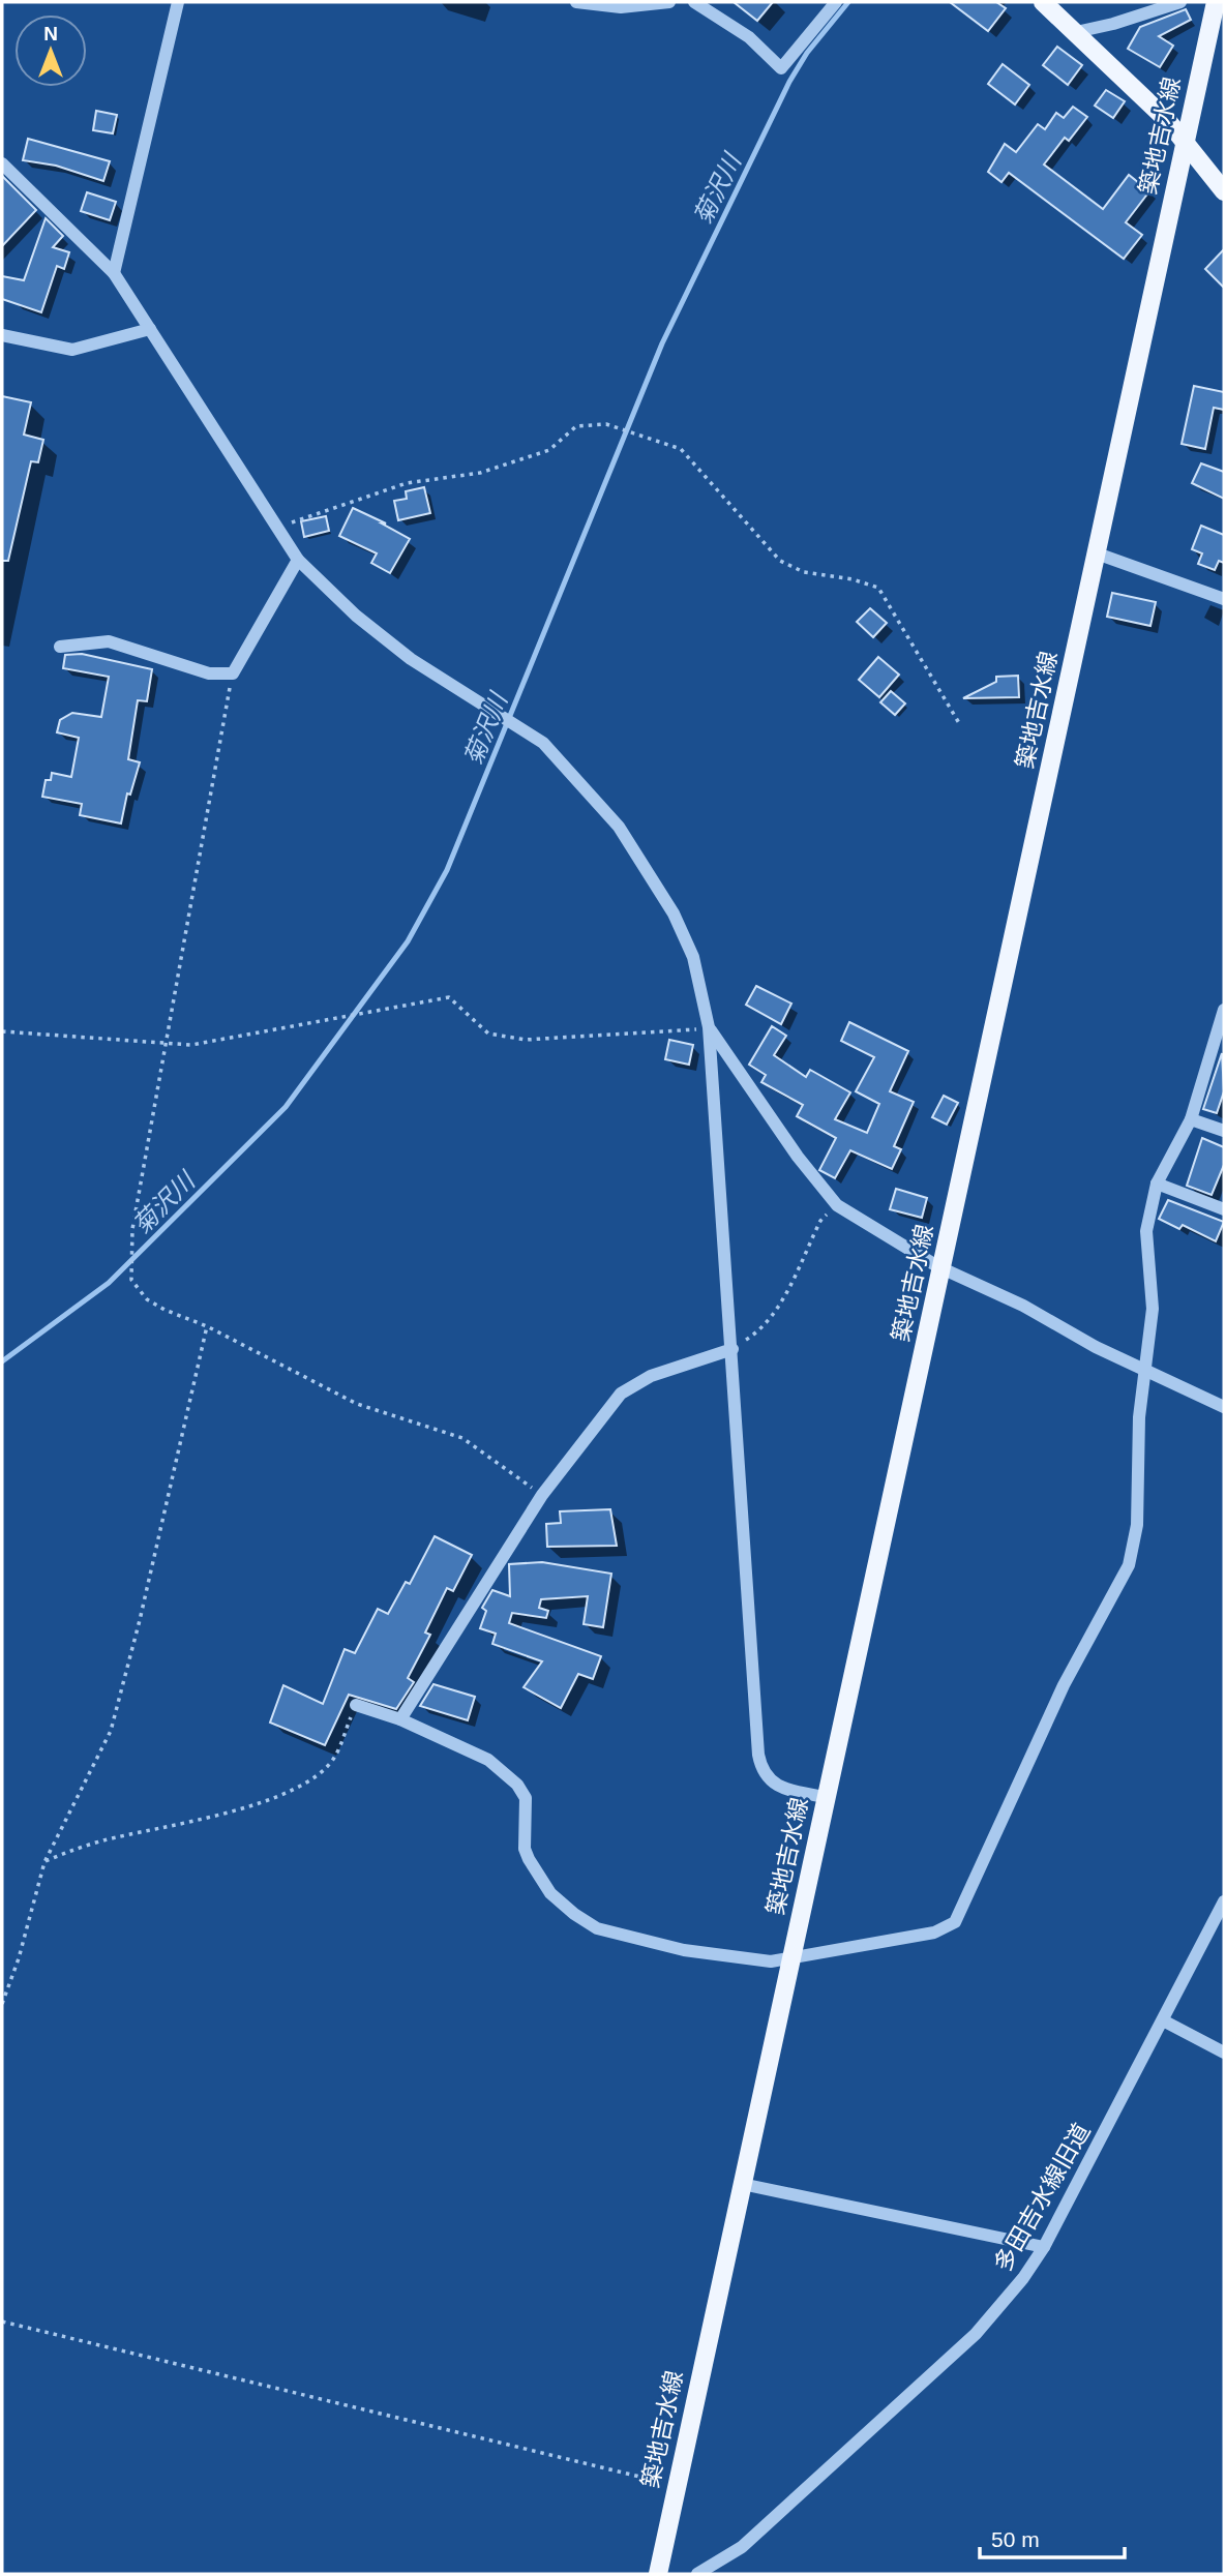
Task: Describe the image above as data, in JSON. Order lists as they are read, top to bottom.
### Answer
{
  "streets": {
    "main road": ["築地吉水線"],
    "street": ["多田吉水線旧道"]
  },
  "water": ["菊沢川"],
  "scale_bar": "50 m",
  "north": "top"
}
